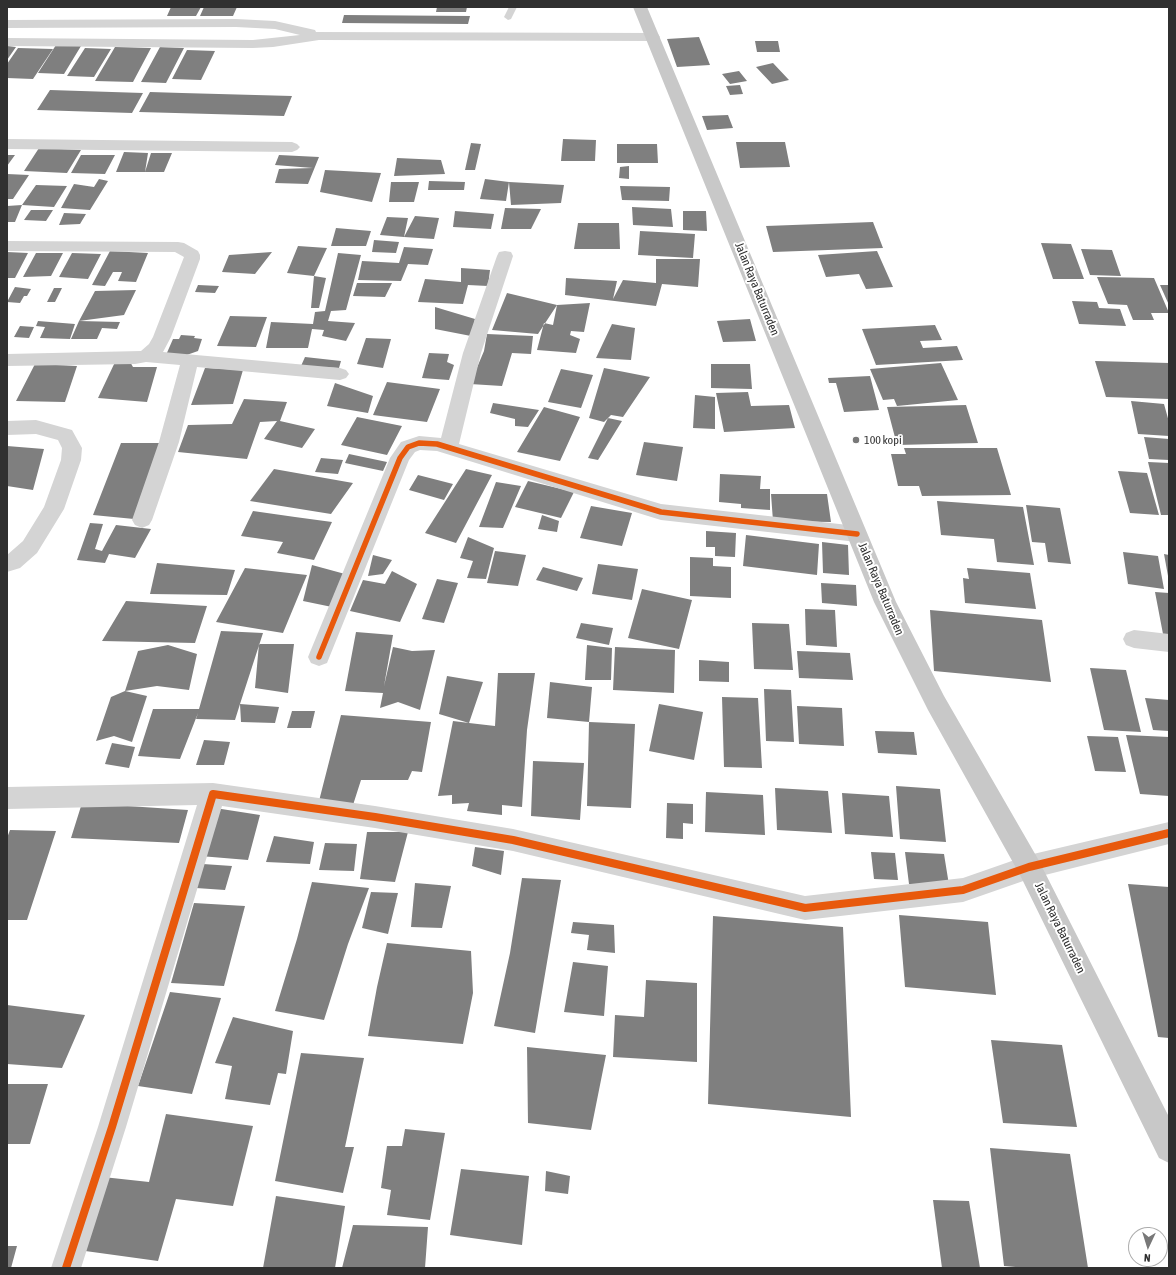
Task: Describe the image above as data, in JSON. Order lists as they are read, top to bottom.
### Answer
{
  "streets": {
    "main road": ["Jalan Raya Baturraden"]
  },
  "places": ["100 kopi"],
  "north": "bottom"
}
